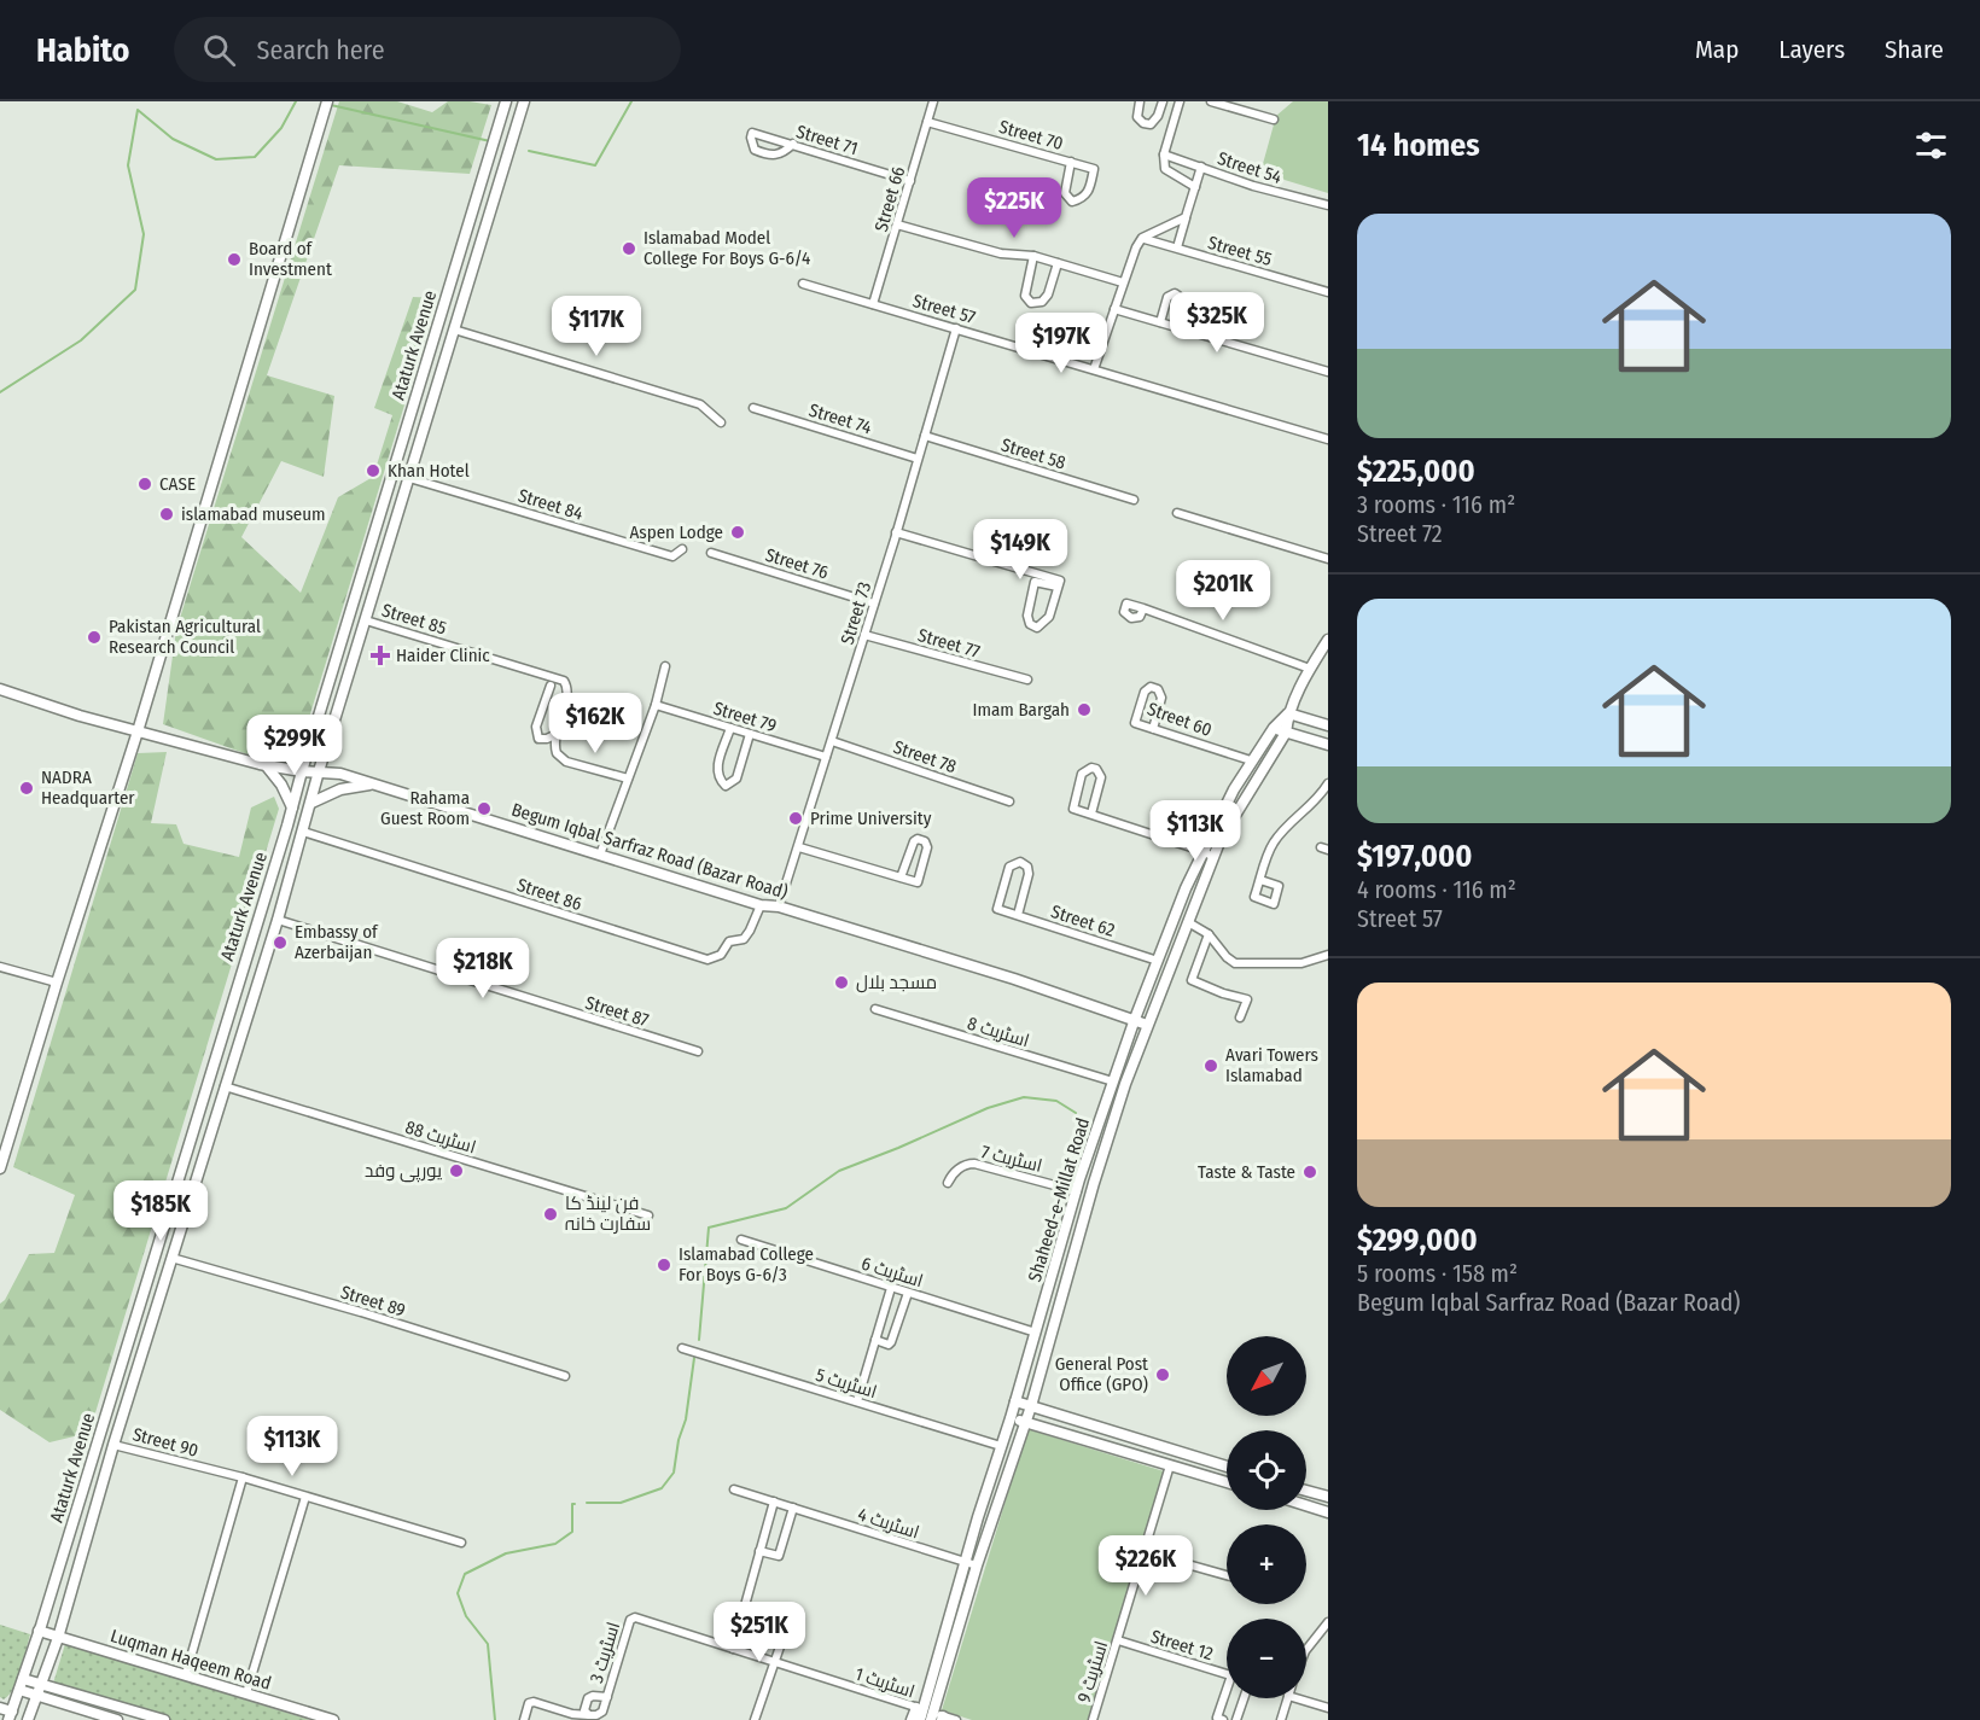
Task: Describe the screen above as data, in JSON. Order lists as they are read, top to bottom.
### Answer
{
  "streets": {
    "street": [
      "Street 70",
      "Street 71",
      "Street 54",
      "Street 66",
      "Street 55",
      "Street 57",
      "Ataturk Avenue",
      "Street 74",
      "Street 58",
      "Street 84",
      "Street 76",
      "Street 73",
      "Street 85",
      "Street 77",
      "Street 79",
      "Street 60",
      "Street 78",
      "Begum Iqbal Sarfraz Road (Bazar Road)",
      "Street 86",
      "Street 62",
      "Street 87",
      "اسٹریٹ 8",
      "اسٹریٹ 88",
      "اسٹریٹ 7",
      "Shaheed-e-Millat Road",
      "اسٹریٹ 6",
      "Street 89",
      "اسٹریٹ 5",
      "Street 90",
      "اسٹریٹ 4",
      "Street 12",
      "اسٹریٹ 3",
      "Luqman Haqeem Road",
      "اسٹریٹ 9",
      "اسٹریٹ 1"
    ]
  },
  "crossings": [
    ["Street 70", "Street 66"],
    ["Street 71", "Street 66"],
    ["Street 66", "Street 57"],
    ["Street 57", "Street 73"],
    ["Ataturk Avenue", "Street 84"],
    ["Ataturk Avenue", "Street 85"],
    ["Ataturk Avenue", "Begum Iqbal Sarfraz Road (Bazar Road)"],
    ["Ataturk Avenue", "Street 86"],
    ["Ataturk Avenue", "Street 87"],
    ["Ataturk Avenue", "اسٹریٹ 88"],
    ["Ataturk Avenue", "Street 89"],
    ["Ataturk Avenue", "Street 90"],
    ["Ataturk Avenue", "Luqman Haqeem Road"],
    ["Street 74", "Street 73"],
    ["Street 58", "Street 73"],
    ["Street 76", "Street 73"],
    ["Street 73", "Street 77"],
    ["Street 73", "Street 79"],
    ["Street 73", "Street 78"],
    ["Street 73", "Begum Iqbal Sarfraz Road (Bazar Road)"],
    ["Street 60", "Shaheed-e-Millat Road"],
    ["Begum Iqbal Sarfraz Road (Bazar Road)", "Street 86"],
    ["Begum Iqbal Sarfraz Road (Bazar Road)", "Shaheed-e-Millat Road"],
    ["Street 62", "Shaheed-e-Millat Road"],
    ["اسٹریٹ 8", "Shaheed-e-Millat Road"],
    ["اسٹریٹ 7", "Shaheed-e-Millat Road"],
    ["Shaheed-e-Millat Road", "اسٹریٹ 6"],
    ["Shaheed-e-Millat Road", "اسٹریٹ 5"],
    ["Shaheed-e-Millat Road", "اسٹریٹ 4"],
    ["Shaheed-e-Millat Road", "اسٹریٹ 1"],
    ["Street 12", "اسٹریٹ 9"],
    ["اسٹریٹ 3", "اسٹریٹ 1"]
  ],
  "places": {
    "other": [
      "Islamabad Model College For Boys G-6/4",
      "Board of Investment",
      "Khan Hotel",
      "CASE",
      "islamabad museum",
      "Aspen Lodge",
      "Pakistan Agricultural Research Council",
      "Imam Bargah",
      "NADRA Headquarter",
      "Rahama Guest Room",
      "Prime University",
      "Embassy of Azerbaijan",
      "مسجد بلال",
      "Avari Towers Islamabad",
      "یورپی وفد",
      "Taste & Taste",
      "فن لینڈ کا سفارت خانہ",
      "Islamabad College For Boys G-6/3",
      "General Post Office (GPO)"
    ],
    "health": ["Haider Clinic"]
  },
  "north": "bottom left",
  "page": {
    "header": "Habito",
    "search": "Search here",
    "nav": ["Map", "Layers", "Share"],
    "heading": "14 homes",
    "price": [
      "$225K",
      "$325K",
      "$117K",
      "$197K",
      "$149K",
      "$201K",
      "$162K",
      "$299K",
      "$113K",
      "$218K",
      "$185K",
      "$113K",
      "$226K",
      "$251K"
    ],
    "list": [
      {
        "name": "$225,000",
        "note": "3 rooms · 116 m² · Street 72"
      },
      {
        "name": "$197,000",
        "note": "4 rooms · 116 m² · Street 57"
      },
      {
        "name": "$299,000",
        "note": "5 rooms · 158 m² · Begum Iqbal Sarfraz Road (Bazar Road)"
      }
    ],
    "map_buttons": ["+", "−"]
  }
}
